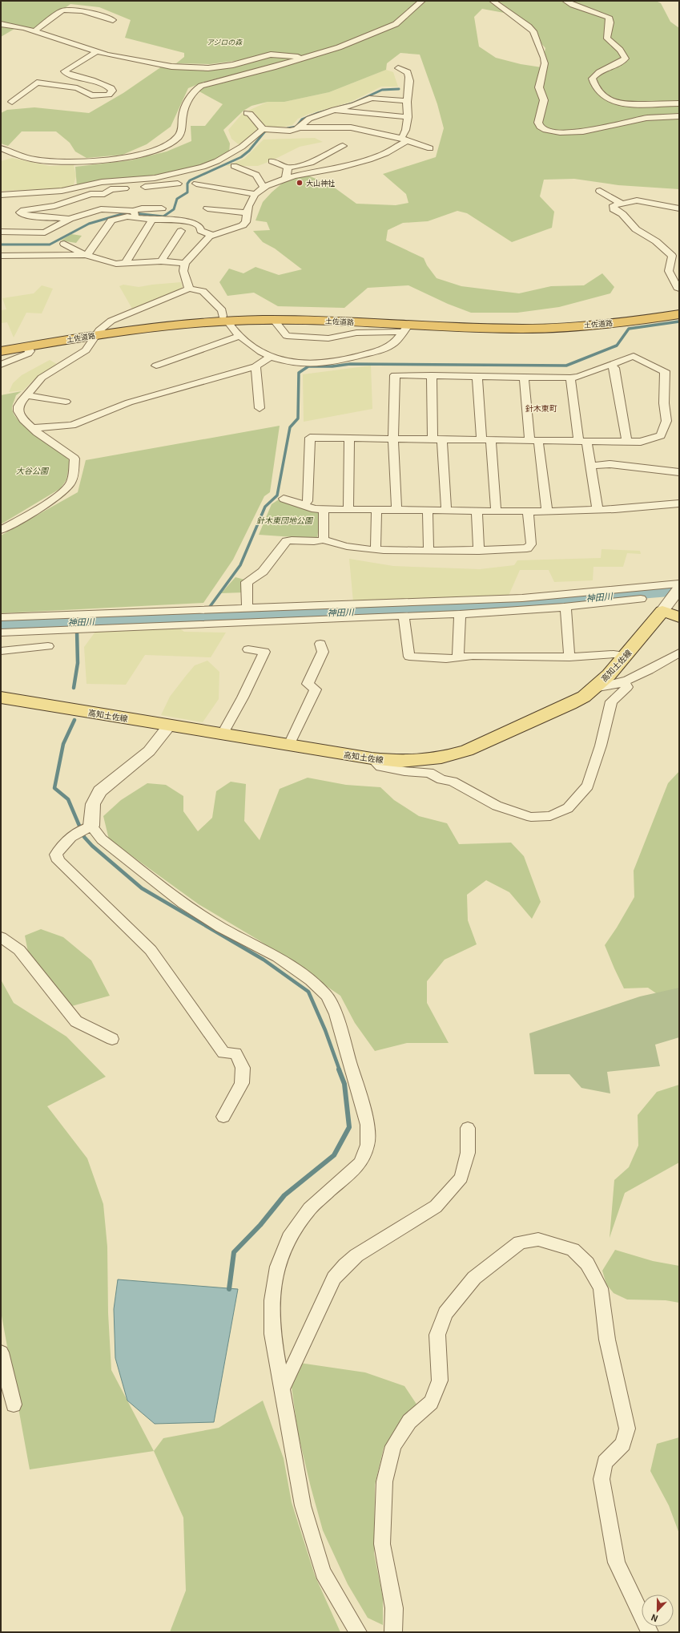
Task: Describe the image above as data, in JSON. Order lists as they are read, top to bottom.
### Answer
{
  "streets": {
    "highway": ["土佐道路"],
    "main road": ["高知土佐線"]
  },
  "districts": ["針木東町"],
  "water": ["神田川"],
  "parks": ["アジロの森", "大谷公園", "針木東団地公園"],
  "places": ["大山神社"],
  "north": "bottom"
}
